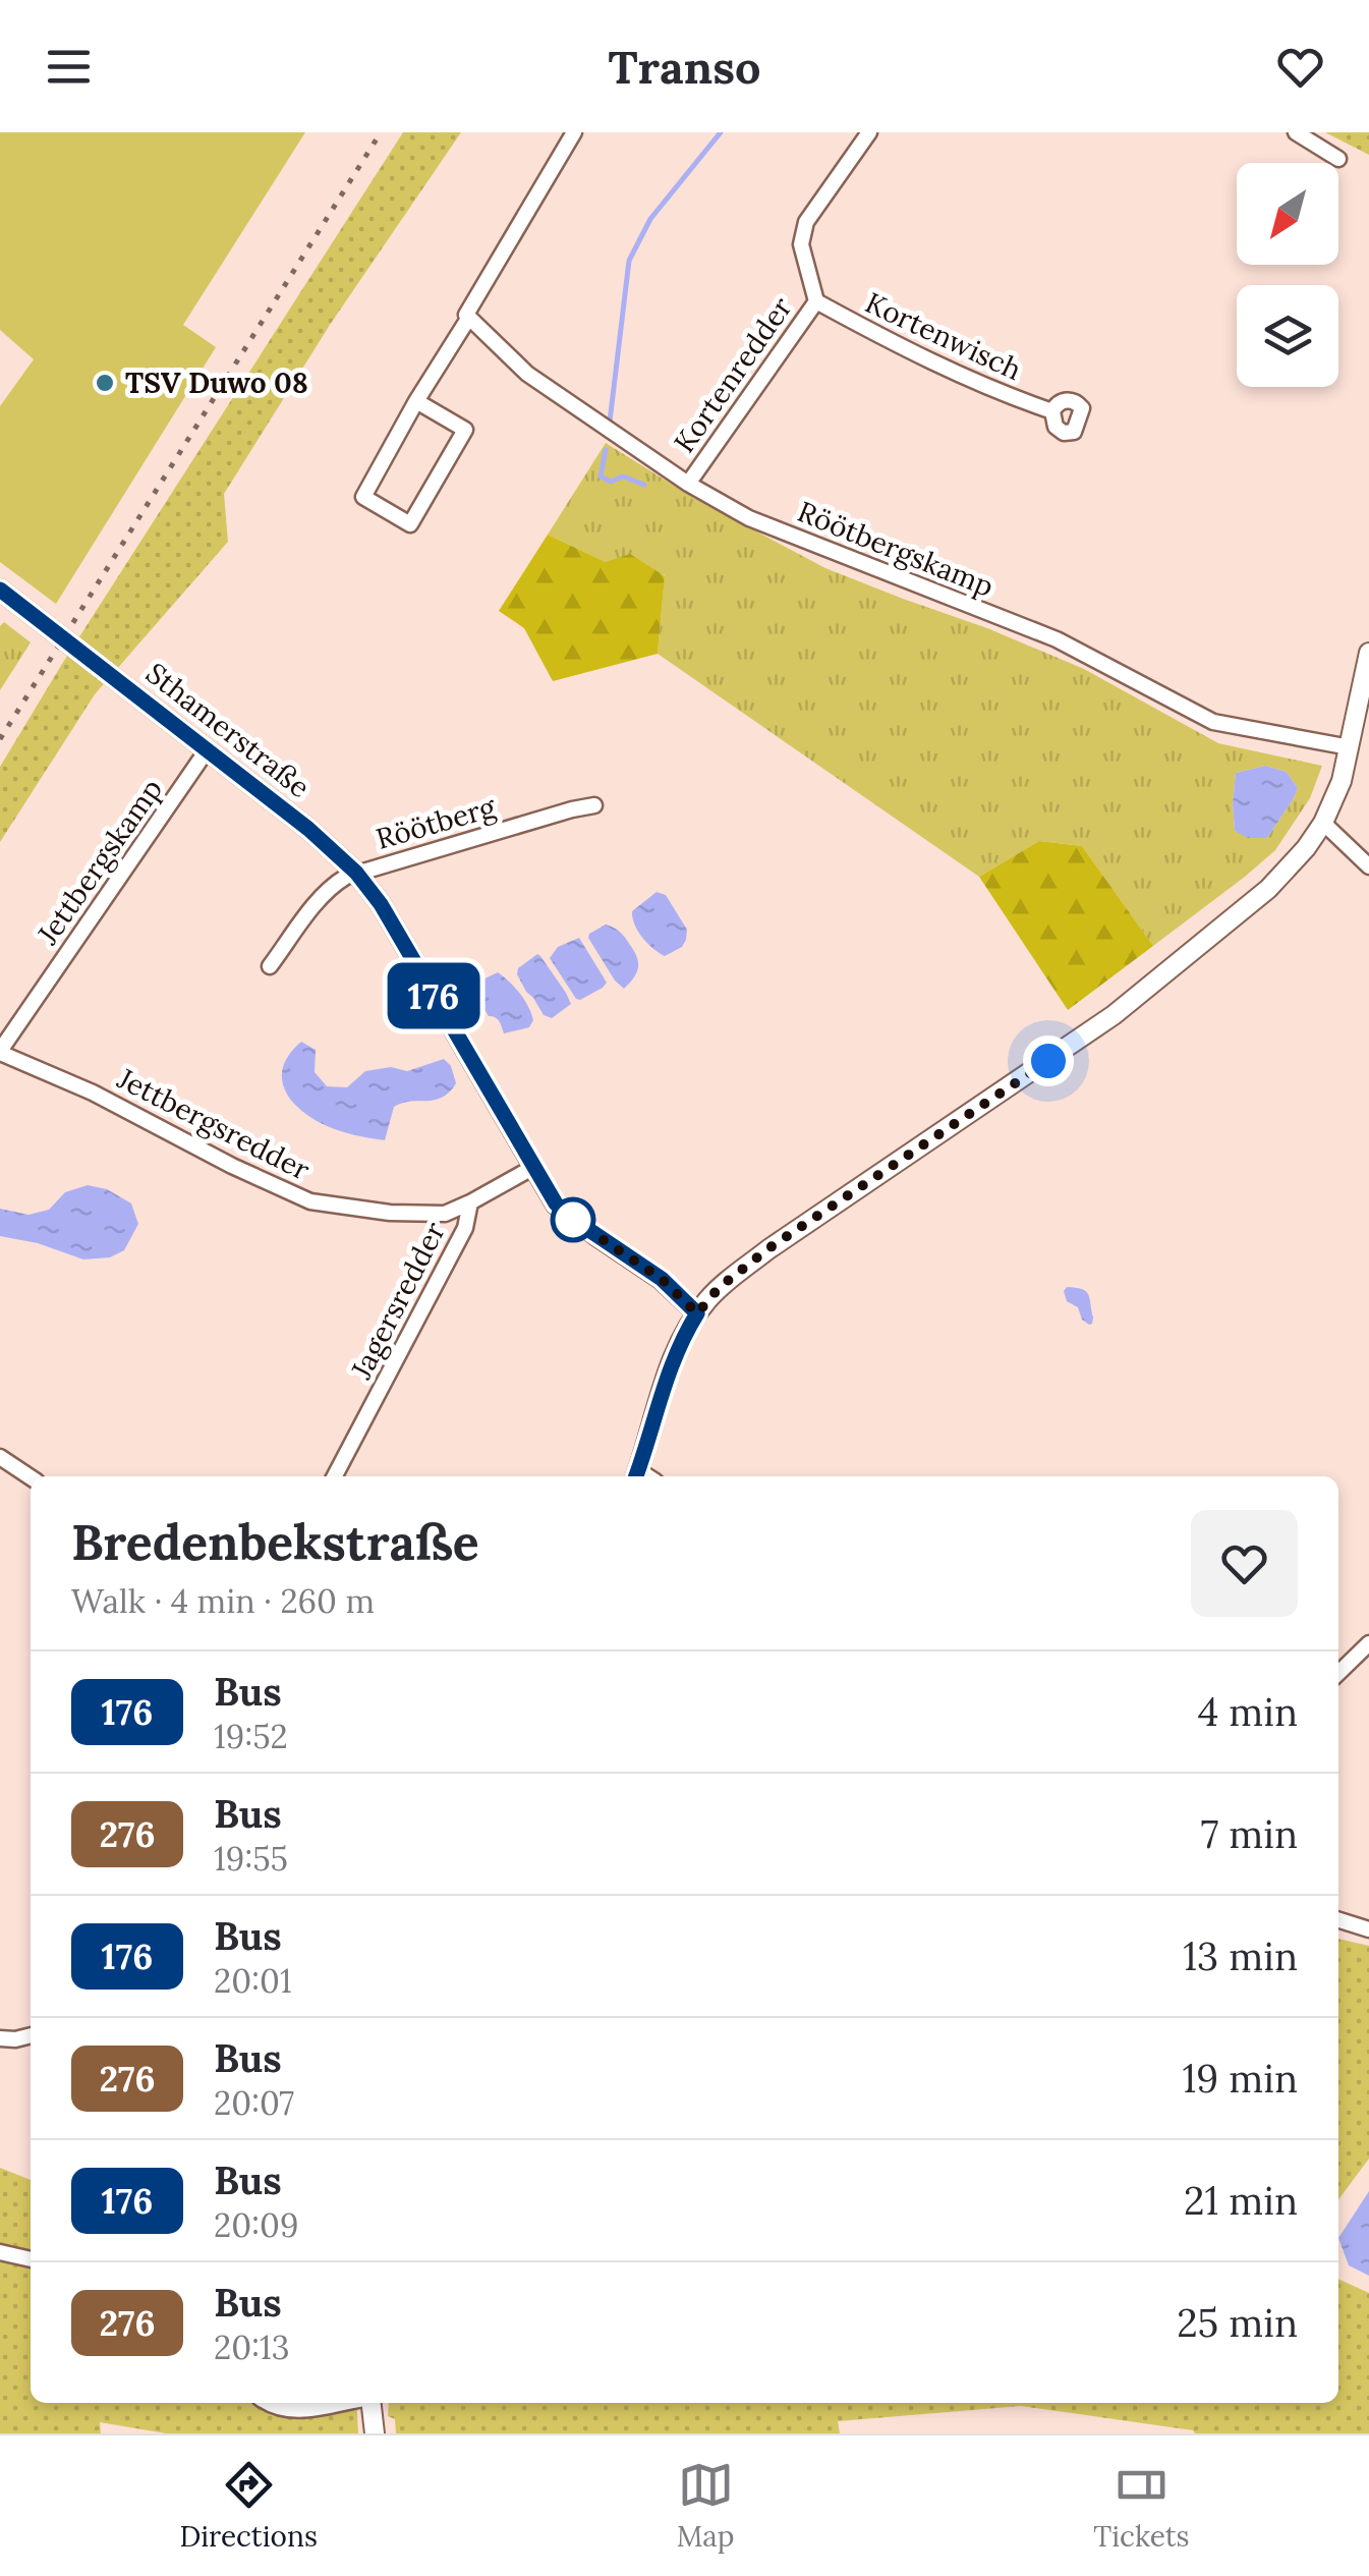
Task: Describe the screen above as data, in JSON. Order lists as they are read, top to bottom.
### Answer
{
  "streets": {
    "street": [
      "Kortenwisch",
      "Kortenredder",
      "Röötbergskamp",
      "Sthamerstraße",
      "Röötberg",
      "Jettbergskamp",
      "Jettbergsredder",
      "Jagersredder"
    ]
  },
  "crossings": [
    ["Kortenwisch", "Kortenredder"],
    ["Kortenredder", "Röötbergskamp"],
    ["Sthamerstraße", "Röötberg"],
    ["Sthamerstraße", "Jettbergskamp"],
    ["Sthamerstraße", "Jagersredder"],
    ["Jettbergskamp", "Jettbergsredder"],
    ["Jettbergsredder", "Jagersredder"]
  ],
  "places": ["TSV Duwo 08"],
  "lines": ["bus line 176"],
  "north": "bottom left",
  "page": {
    "header": "Transo",
    "on_map": "176",
    "heading": ["Bredenbekstraße", "Walk · 4 min · 260 m"],
    "list": [
      {
        "mark": "176",
        "name": "Bus",
        "note": "19:52",
        "value": "4 min"
      },
      {
        "mark": "276",
        "name": "Bus",
        "note": "19:55",
        "value": "7 min"
      },
      {
        "mark": "176",
        "name": "Bus",
        "note": "20:01",
        "value": "13 min"
      },
      {
        "mark": "276",
        "name": "Bus",
        "note": "20:07",
        "value": "19 min"
      },
      {
        "mark": "176",
        "name": "Bus",
        "note": "20:09",
        "value": "21 min"
      },
      {
        "mark": "276",
        "name": "Bus",
        "note": "20:13",
        "value": "25 min"
      }
    ],
    "tabs": ["Directions", "Map", "Tickets"]
  }
}
